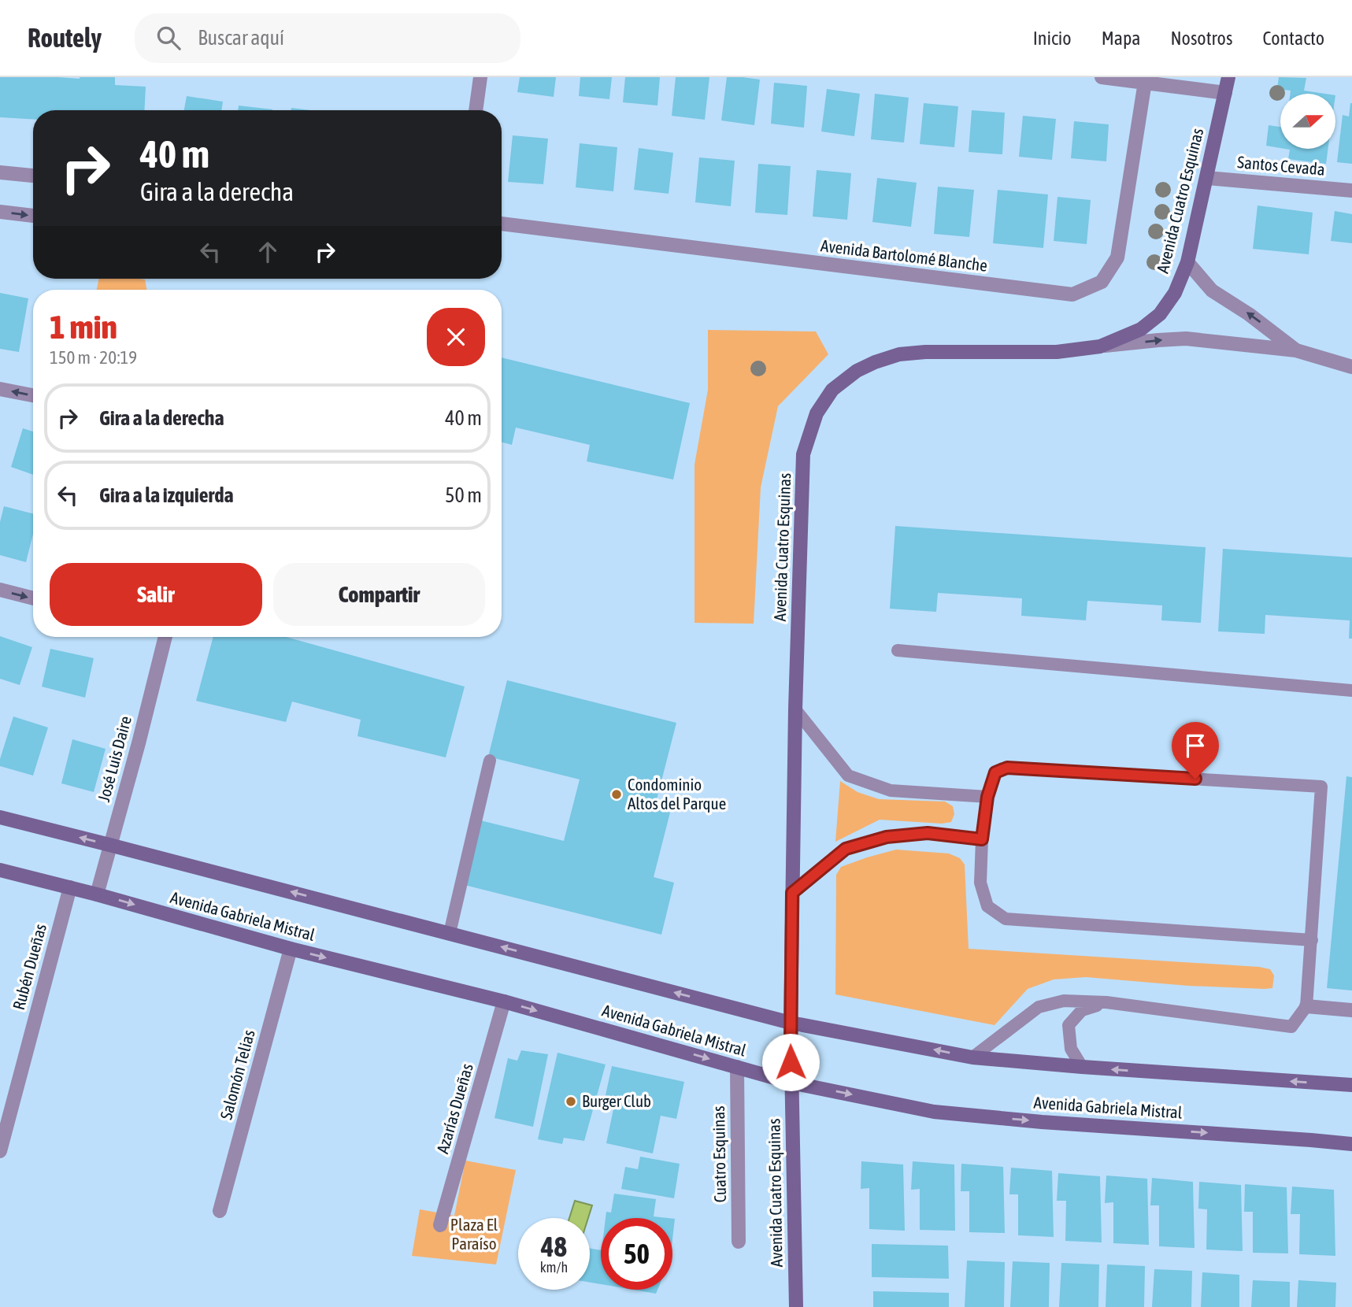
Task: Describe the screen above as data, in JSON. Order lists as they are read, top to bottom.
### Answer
{
  "streets": {
    "main road": ["Avenida Cuatro Esquinas", "Avenida Gabriela Mistral"],
    "street": [
      "Santos Cevada",
      "Avenida Bartolomé Blanche",
      "José Luis Daire",
      "Rubén Dueñas",
      "Salomón Telias",
      "Azarías Dueñas",
      "Cuatro Esquinas"
    ]
  },
  "crossings": [
    ["Santos Cevada", "Avenida Cuatro Esquinas"],
    ["Avenida Cuatro Esquinas", "Avenida Gabriela Mistral"],
    ["José Luis Daire", "Avenida Gabriela Mistral"],
    ["Avenida Gabriela Mistral", "Rubén Dueñas"],
    ["Avenida Gabriela Mistral", "Salomón Telias"],
    ["Avenida Gabriela Mistral", "Azarías Dueñas"],
    ["Avenida Gabriela Mistral", "Cuatro Esquinas"]
  ],
  "parks": ["Plaza El Paraíso"],
  "places": ["Condominio Altos del Parque", "Burger Club"],
  "north": "right",
  "page": {
    "header": "Routely",
    "search": "Buscar aquí",
    "nav": [
      "Inicio",
      "Mapa",
      "Nosotros",
      "Contacto"
    ],
    "turn": ["40 m", "Gira a la derecha"],
    "heading": ["1 min", "150 m · 20:19"],
    "list": [
      {
        "name": "Gira a la derecha",
        "value": "40 m"
      },
      {
        "name": "Gira a la izquierda",
        "value": "50 m"
      }
    ],
    "buttons": ["Salir", "Compartir"],
    "speed": "48 km/h",
    "limit": "50"
  }
}
